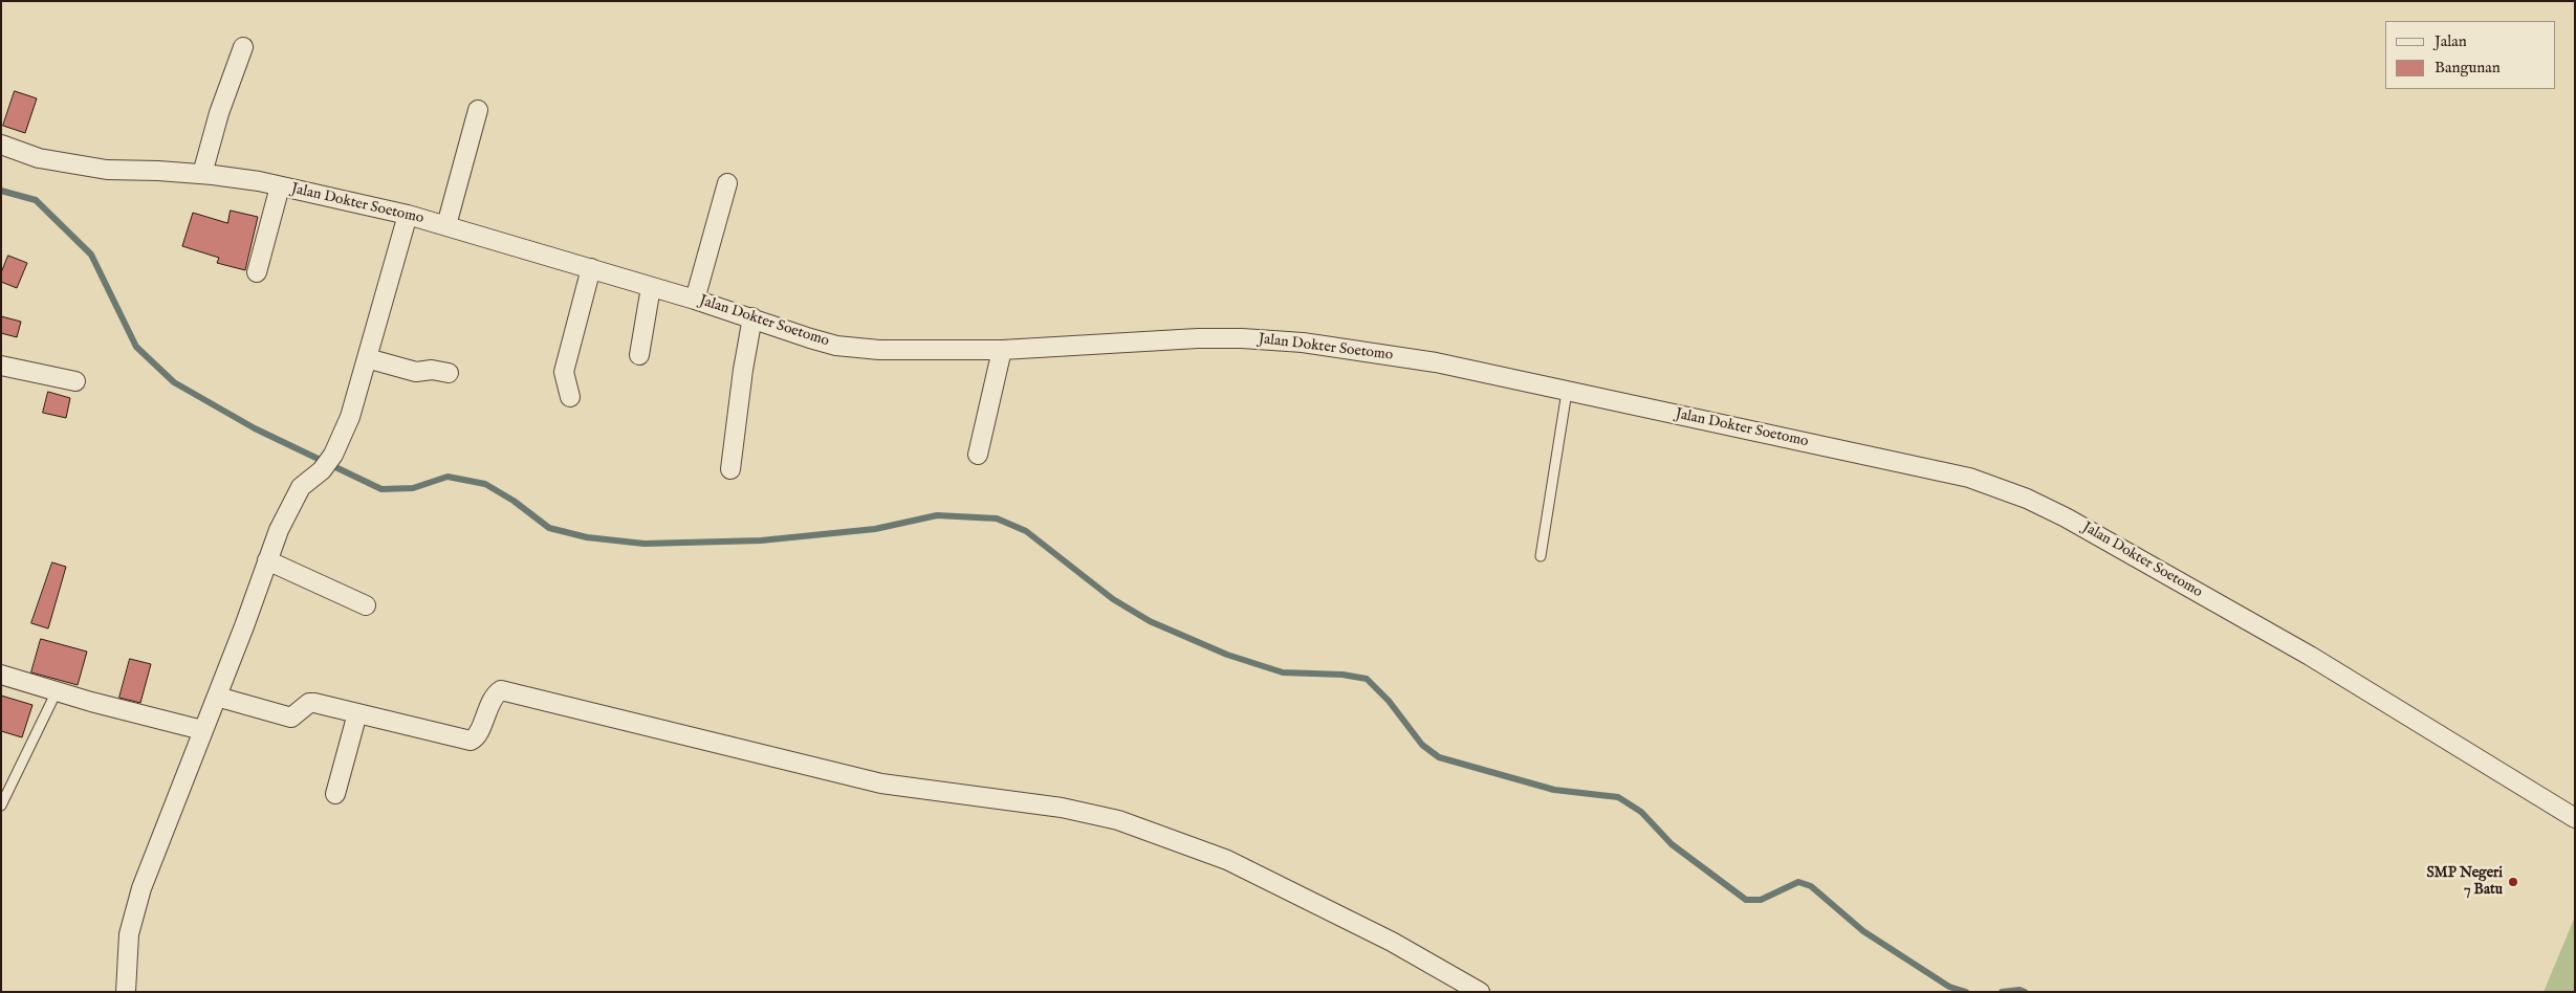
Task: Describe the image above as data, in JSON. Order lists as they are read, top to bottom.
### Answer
{
  "streets": {
    "street": ["Jalan Dokter Soetomo"]
  },
  "places": ["SMP Negeri 7 Batu"],
  "legend": ["Jalan", "Bangunan"]
}
